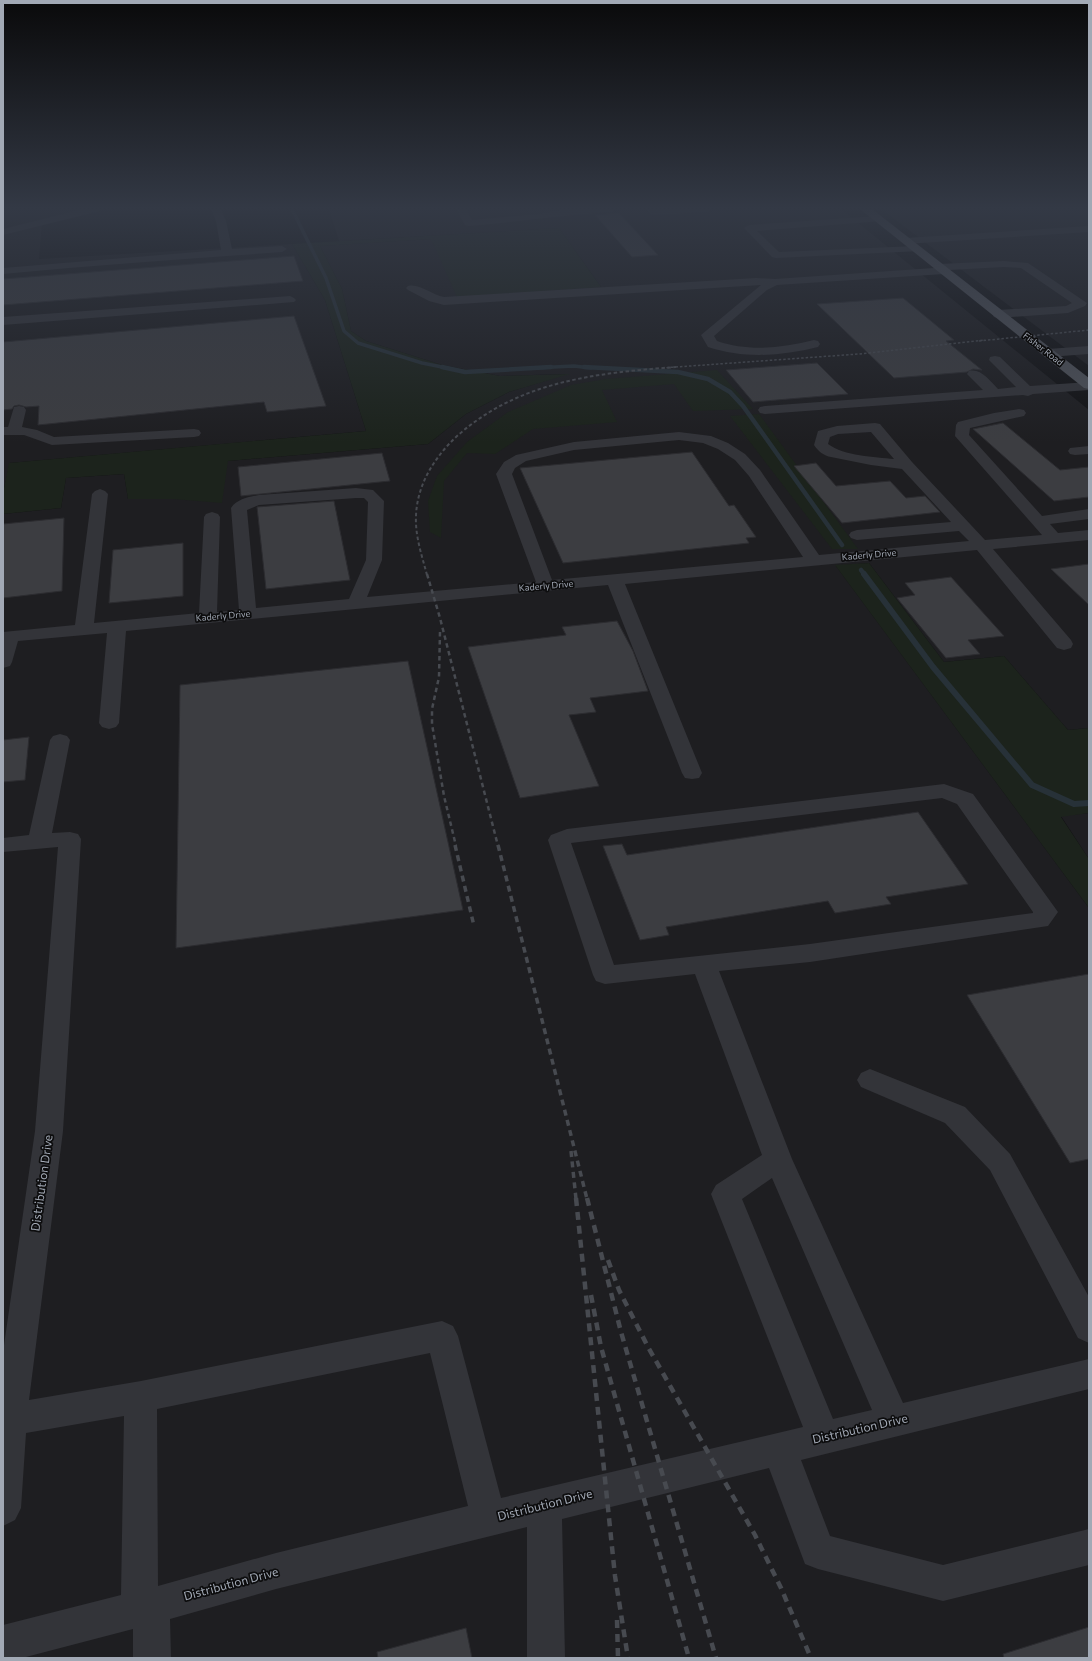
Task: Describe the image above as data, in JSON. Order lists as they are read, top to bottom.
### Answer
{
  "streets": {
    "main road": ["Fisher Road"],
    "street": ["Kaderly Drive", "Distribution Drive"]
  }
}
